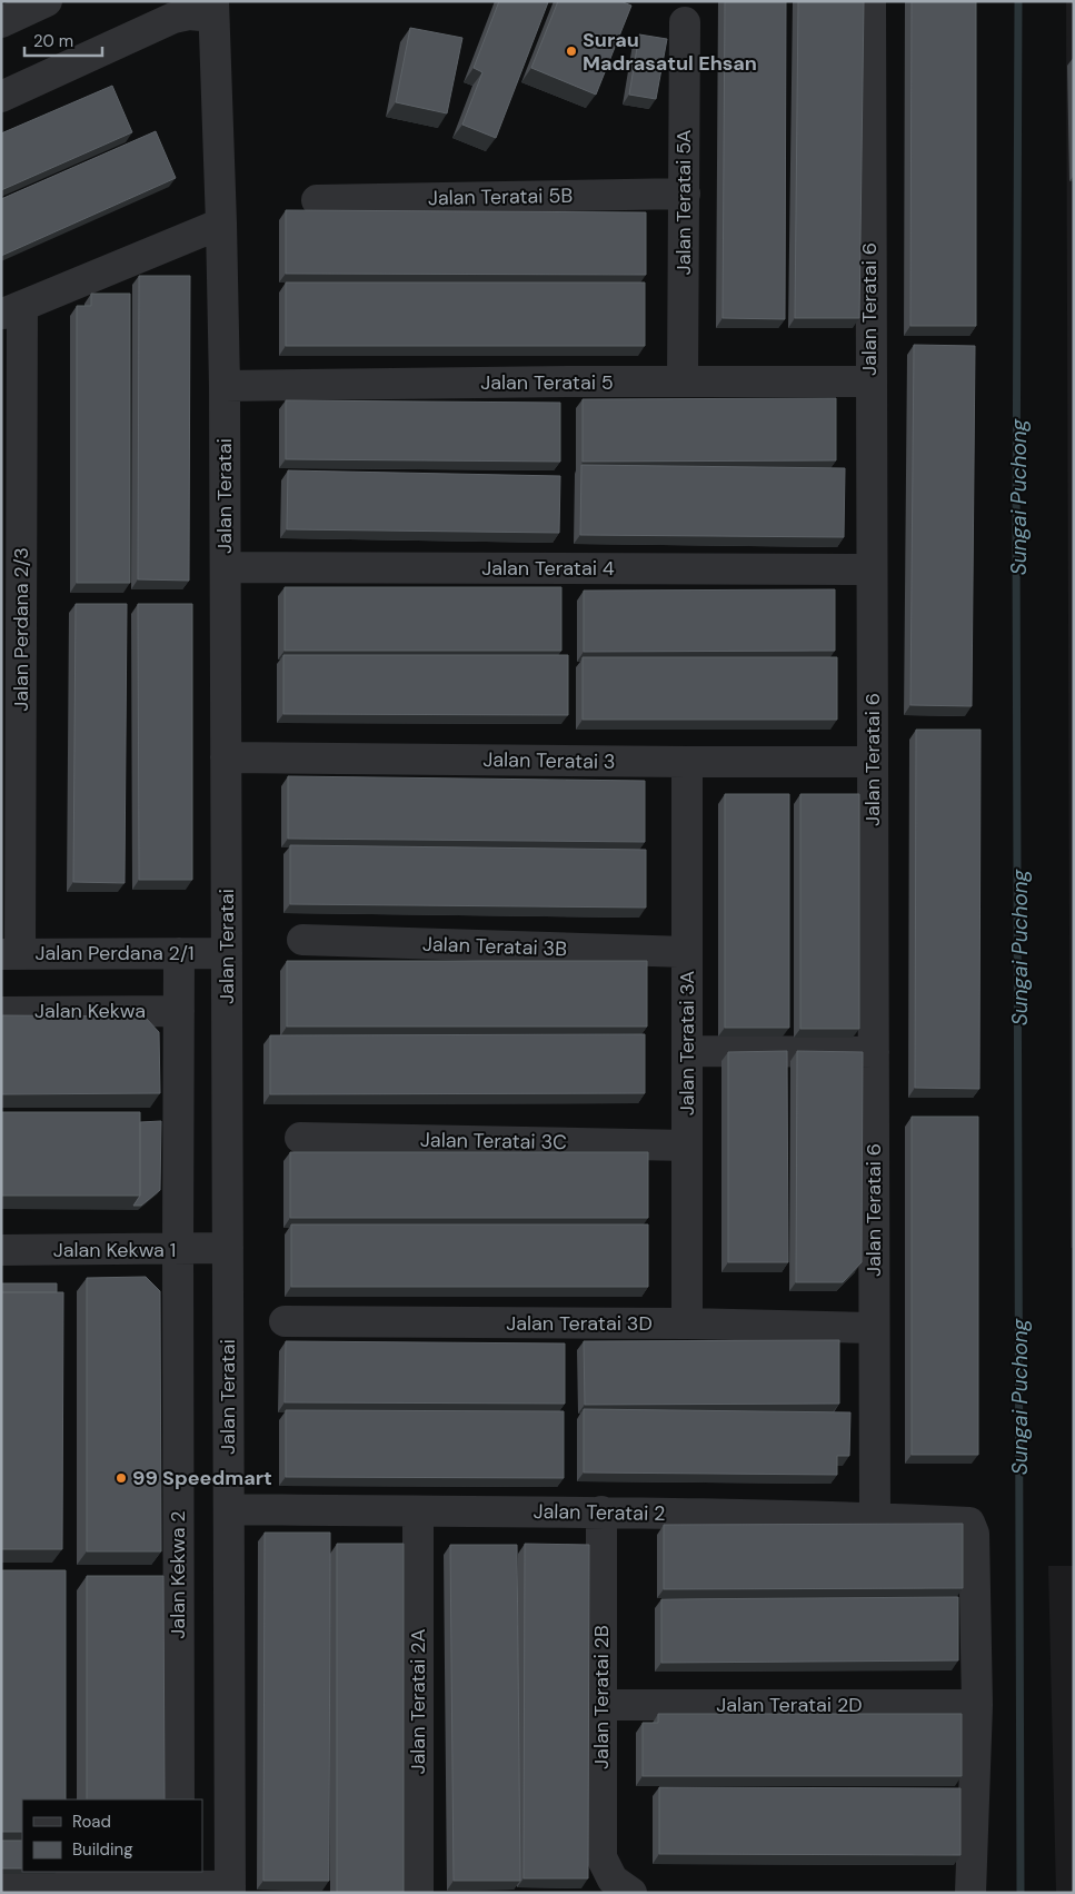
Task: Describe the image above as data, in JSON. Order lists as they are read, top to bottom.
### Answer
{
  "streets": {
    "street": [
      "Jalan Teratai 5B",
      "Jalan Teratai 5A",
      "Jalan Teratai 6",
      "Jalan Teratai 5",
      "Jalan Teratai",
      "Jalan Teratai 4",
      "Jalan Perdana 2/3",
      "Jalan Teratai 3",
      "Jalan Teratai 3B",
      "Jalan Perdana 2/1",
      "Jalan Kekwa",
      "Jalan Teratai 3A",
      "Jalan Teratai 3C",
      "Jalan Kekwa 1",
      "Jalan Teratai 3D",
      "Jalan Teratai 2",
      "Jalan Kekwa 2",
      "Jalan Teratai 2B",
      "Jalan Teratai 2A",
      "Jalan Teratai 2D"
    ]
  },
  "crossings": [
    ["Jalan Teratai 5B", "Jalan Teratai 5A"],
    ["Jalan Teratai 5A", "Jalan Teratai 5"],
    ["Jalan Teratai 6", "Jalan Teratai 5"],
    ["Jalan Teratai 6", "Jalan Teratai 4"],
    ["Jalan Teratai 6", "Jalan Teratai 3"],
    ["Jalan Teratai 6", "Jalan Teratai 3D"],
    ["Jalan Teratai 6", "Jalan Teratai 2"],
    ["Jalan Teratai 5", "Jalan Teratai"],
    ["Jalan Teratai", "Jalan Teratai 4"],
    ["Jalan Teratai", "Jalan Teratai 3"],
    ["Jalan Teratai", "Jalan Perdana 2/1"],
    ["Jalan Teratai", "Jalan Kekwa 1"],
    ["Jalan Teratai", "Jalan Teratai 2"],
    ["Jalan Perdana 2/3", "Jalan Perdana 2/1"],
    ["Jalan Teratai 3", "Jalan Teratai 3A"],
    ["Jalan Teratai 3B", "Jalan Teratai 3A"],
    ["Jalan Perdana 2/1", "Jalan Kekwa 2"],
    ["Jalan Kekwa", "Jalan Kekwa 2"],
    ["Jalan Teratai 3A", "Jalan Teratai 3C"],
    ["Jalan Teratai 3A", "Jalan Teratai 3D"],
    ["Jalan Kekwa 1", "Jalan Kekwa 2"],
    ["Jalan Teratai 2", "Jalan Teratai 2B"],
    ["Jalan Teratai 2", "Jalan Teratai 2A"],
    ["Jalan Teratai 2", "Jalan Teratai 2D"],
    ["Jalan Teratai 2B", "Jalan Teratai 2D"]
  ],
  "water": ["Sungai Puchong"],
  "places": ["Surau Madrasatul Ehsan", "99 Speedmart"],
  "legend": ["Road", "Building"],
  "scale_bar": "20 m"
}
